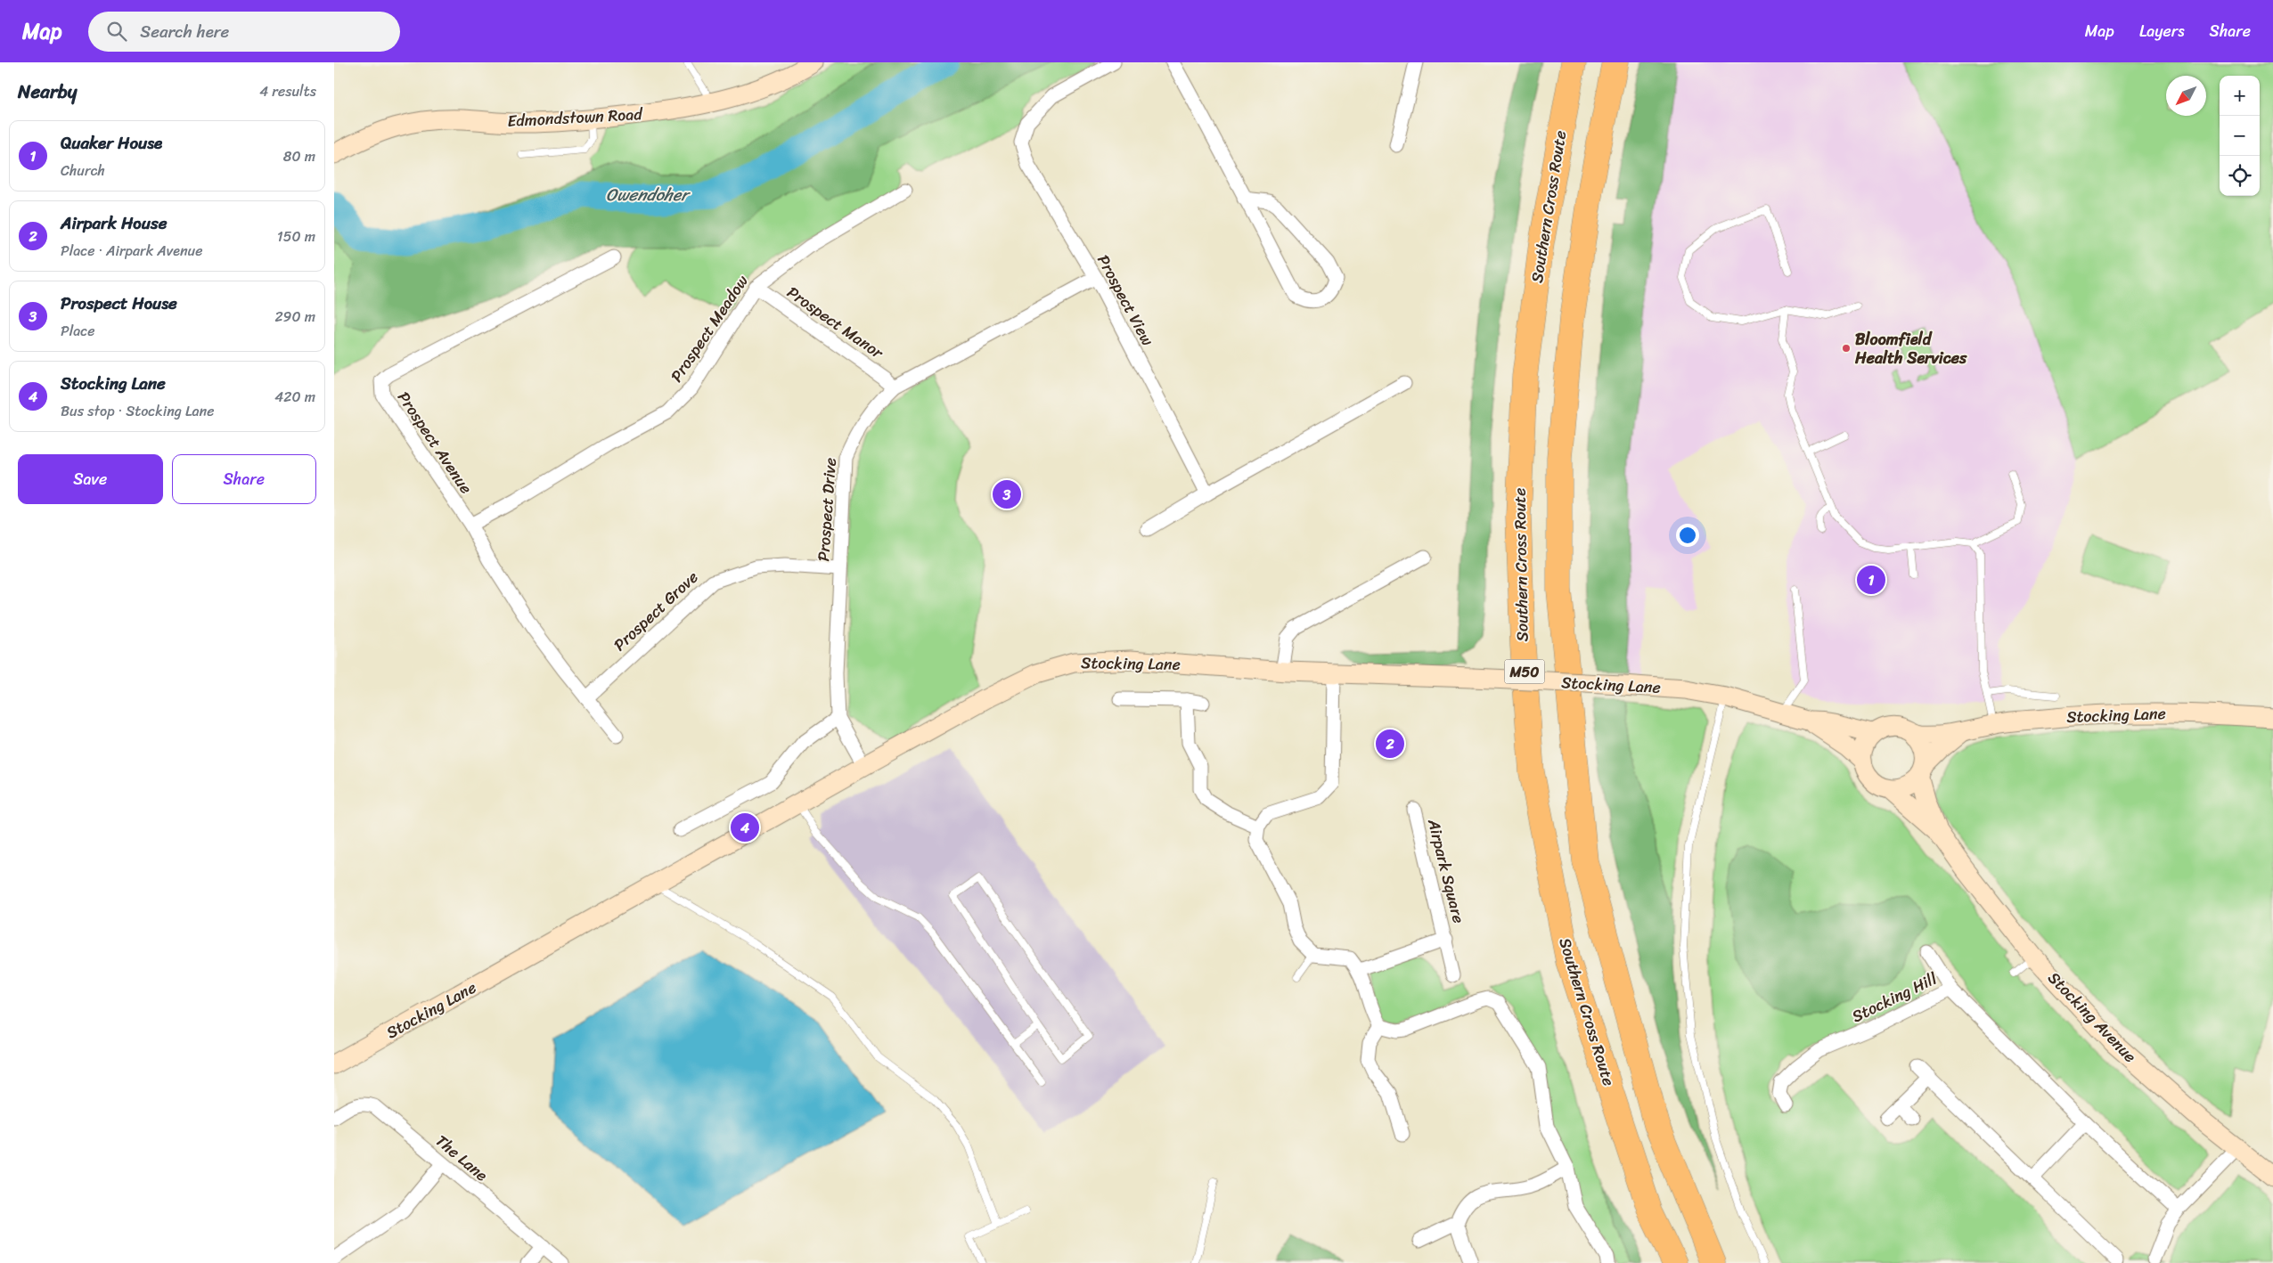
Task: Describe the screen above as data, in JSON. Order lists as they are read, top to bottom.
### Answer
{
  "streets": {
    "highway": ["Southern Cross Route", "M50"],
    "main road": ["Edmondstown Road", "Stocking Lane", "Stocking Avenue"],
    "street": [
      "Prospect View",
      "Prospect Manor",
      "Prospect Meadow",
      "Prospect Avenue",
      "Prospect Drive",
      "Prospect Grove",
      "Airpark Square",
      "Stocking Hill",
      "The Lane"
    ]
  },
  "crossings": [
    ["Prospect View", "Prospect Drive"],
    ["Prospect Manor", "Prospect Meadow"],
    ["Prospect Manor", "Prospect Drive"],
    ["Prospect Meadow", "Prospect Avenue"],
    ["Prospect Avenue", "Prospect Grove"],
    ["Prospect Drive", "Prospect Grove"],
    ["Prospect Drive", "Stocking Lane"],
    ["Stocking Lane", "Stocking Avenue"]
  ],
  "water": ["Owendoher"],
  "places": ["Bloomfield Health Services"],
  "north": "bottom left",
  "page": {
    "header": "Map",
    "search": "Search here",
    "nav": ["Map", "Layers", "Share"],
    "heading": ["Nearby", "4 results"],
    "map_buttons": ["+", "−"],
    "list": [
      {
        "mark": "1",
        "name": "Quaker House",
        "note": "Church",
        "value": "80 m"
      },
      {
        "mark": "2",
        "name": "Airpark House",
        "note": "Place · Airpark Avenue",
        "value": "150 m"
      },
      {
        "mark": "3",
        "name": "Prospect House",
        "note": "Place",
        "value": "290 m"
      },
      {
        "mark": "4",
        "name": "Stocking Lane",
        "note": "Bus stop · Stocking Lane",
        "value": "420 m"
      }
    ],
    "buttons": ["Save", "Share"],
    "pins": [
      "3",
      "1",
      "2",
      "4"
    ]
  }
}
